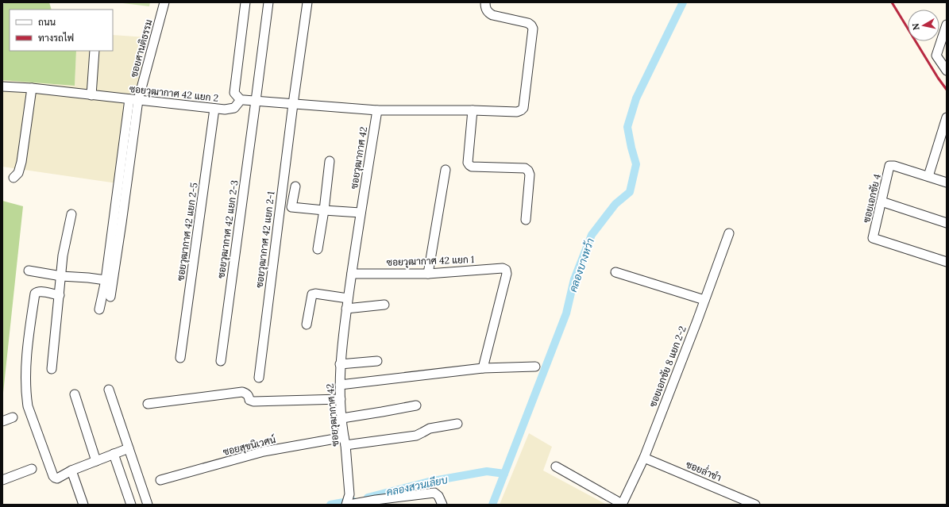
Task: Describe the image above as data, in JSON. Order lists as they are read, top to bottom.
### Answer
{
  "streets": {
    "street": [
      "ซอยศานติธรรม",
      "ซอยวุฒากาศ 42 แยก 2",
      "ซอยวุฒากาศ 42",
      "ซอยเอกชัย 4",
      "ซอยวุฒากาศ 42 แยก 2-3",
      "ซอยวุฒากาศ 42 แยก 2-5",
      "ซอยวุฒากาศ 42 แยก 2-1",
      "ซอยวุฒากาศ 42 แยก 1",
      "ซอยเอกชัย 8 แยก 2-2",
      "ซอยสุขนิเวศน์",
      "ซอยล่ำชำ"
    ]
  },
  "crossings": [
    ["ซอยศานติธรรม", "ซอยวุฒากาศ 42 แยก 2"],
    ["ซอยวุฒากาศ 42 แยก 2", "ซอยวุฒากาศ 42 แยก 2-5"],
    ["ซอยวุฒากาศ 42", "ซอยวุฒากาศ 42 แยก 1"],
    ["ซอยวุฒากาศ 42", "ซอยสุขนิเวศน์"],
    ["ซอยเอกชัย 8 แยก 2-2", "ซอยล่ำชำ"]
  ],
  "water": ["คลองบางหว้า", "คลองสวนเลียบ"],
  "legend": ["ถนน", "ทางรถไฟ"],
  "north": "left"
}
